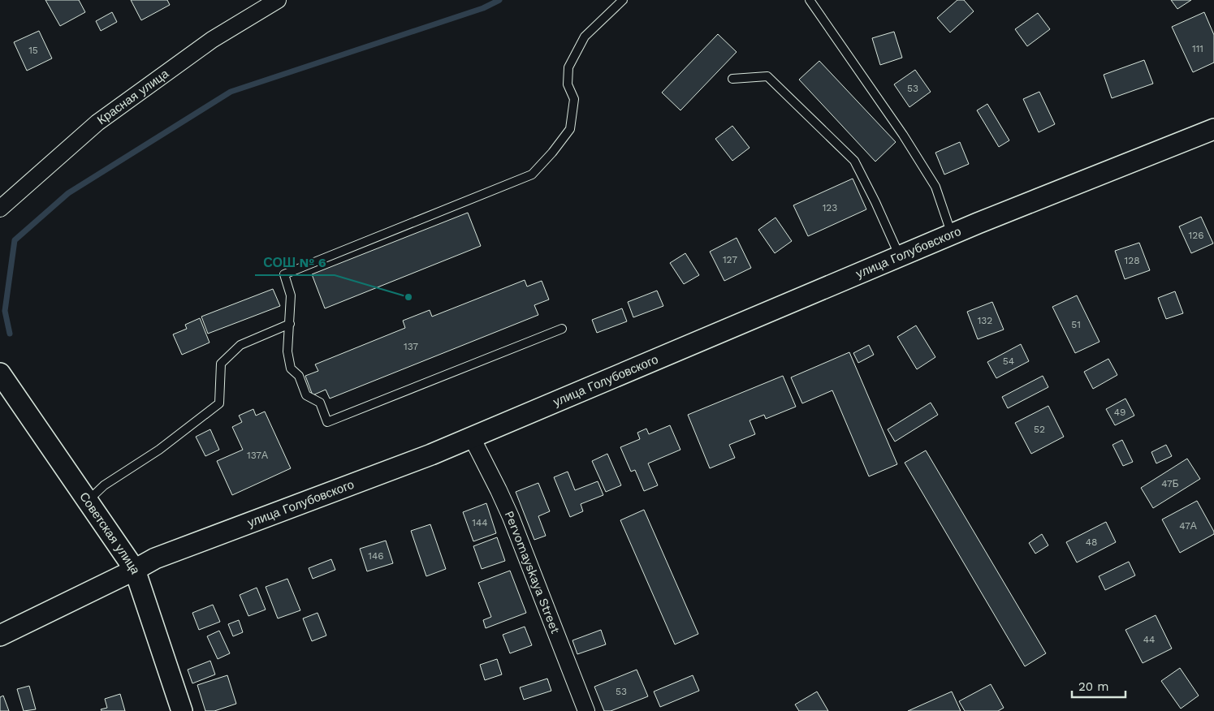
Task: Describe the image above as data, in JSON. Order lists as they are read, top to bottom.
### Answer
{
  "streets": {
    "street": [
      "Красная улица",
      "улица Голубовского",
      "Советская улица",
      "Pervomayskaya Street"
    ]
  },
  "crossings": [
    ["улица Голубовского", "Советская улица"],
    ["улица Голубовского", "Pervomayskaya Street"]
  ],
  "places": ["СОШ № 6"],
  "house_numbers": [
    "111",
    "15",
    "53",
    "123",
    "126",
    "127",
    "128",
    "132",
    "51",
    "137",
    "54",
    "49",
    "52",
    "137А",
    "47Б",
    "144",
    "47А",
    "48",
    "146",
    "44",
    "53"
  ],
  "scale_bar": "20 m"
}
